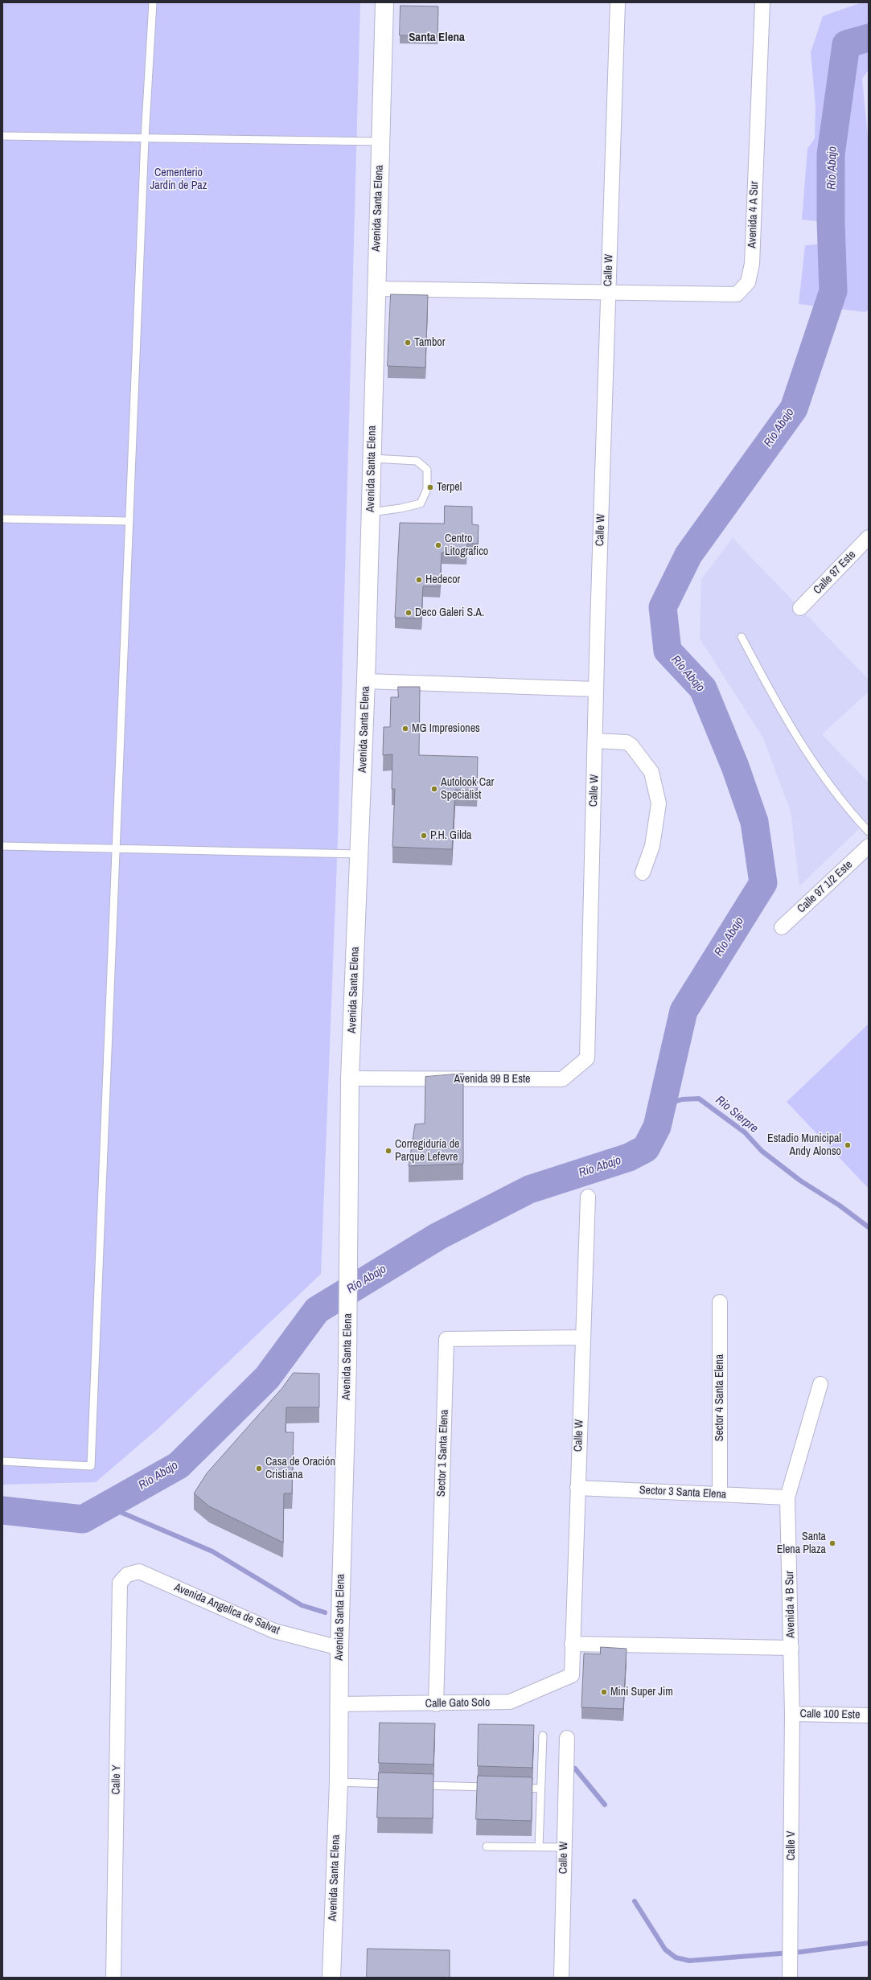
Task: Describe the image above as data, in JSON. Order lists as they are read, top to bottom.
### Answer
{
  "streets": {
    "street": [
      "Avenida Santa Elena",
      "Avenida 4 A Sur",
      "Calle W",
      "Calle 97 Este",
      "Calle 97 1/2 Este",
      "Avenida 99 B Este",
      "Sector 4 Santa Elena",
      "Sector 1 Santa Elena",
      "Sector 3 Santa Elena",
      "Avenida 4 B Sur",
      "Avenida Angelica de Salvat",
      "Calle Gato Solo",
      "Calle 100 Este",
      "Calle Y",
      "Calle V"
    ]
  },
  "crossings": [
    ["Avenida Santa Elena", "Avenida 4 A Sur"],
    ["Avenida Santa Elena", "Avenida 99 B Este"],
    ["Avenida Santa Elena", "Avenida Angelica de Salvat"],
    ["Avenida Santa Elena", "Calle Gato Solo"],
    ["Avenida 4 A Sur", "Calle W"],
    ["Calle W", "Avenida 99 B Este"],
    ["Calle W", "Sector 1 Santa Elena"],
    ["Calle W", "Sector 3 Santa Elena"],
    ["Calle W", "Calle Gato Solo"],
    ["Sector 4 Santa Elena", "Sector 3 Santa Elena"],
    ["Sector 1 Santa Elena", "Calle Gato Solo"],
    ["Sector 3 Santa Elena", "Avenida 4 B Sur"],
    ["Avenida 4 B Sur", "Calle 100 Este"],
    ["Avenida 4 B Sur", "Calle V"],
    ["Avenida Angelica de Salvat", "Calle Y"],
    ["Calle 100 Este", "Calle V"]
  ],
  "districts": ["Santa Elena"],
  "water": ["Río Abajo", "Rio Sierpre"],
  "parks": ["Cementerio Jardín de Paz"],
  "places": [
    "Tambor",
    "Terpel",
    "Centro Litografico",
    "Hedecor",
    "Deco Galeri S.A.",
    "MG Impresiones",
    "Autolook Car Specialist",
    "P.H. Gilda",
    "Estadio Municipal Andy Alonso",
    "Corregiduría de Parque Lefevre",
    "Casa de Oración Cristiana",
    "Santa Elena Plaza",
    "Mini Super Jim"
  ]
}
